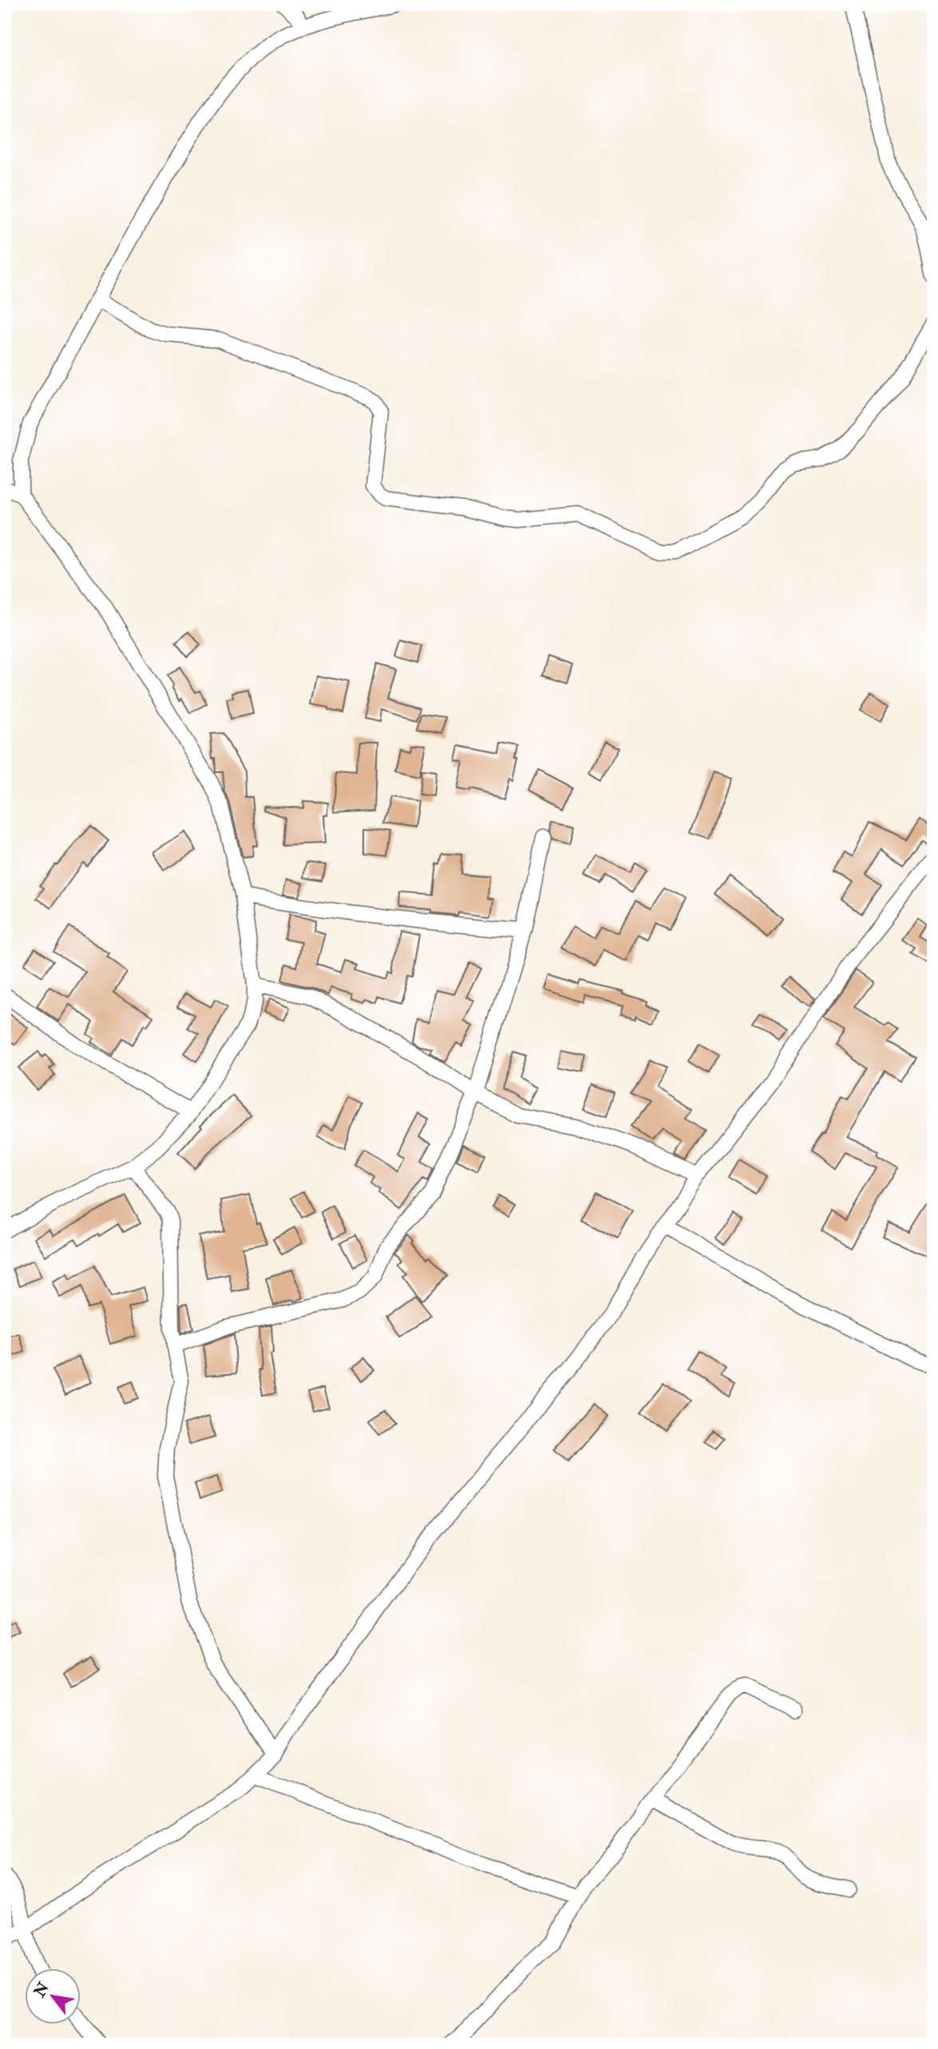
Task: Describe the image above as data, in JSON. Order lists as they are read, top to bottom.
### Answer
{
  "north": "top left"
}
